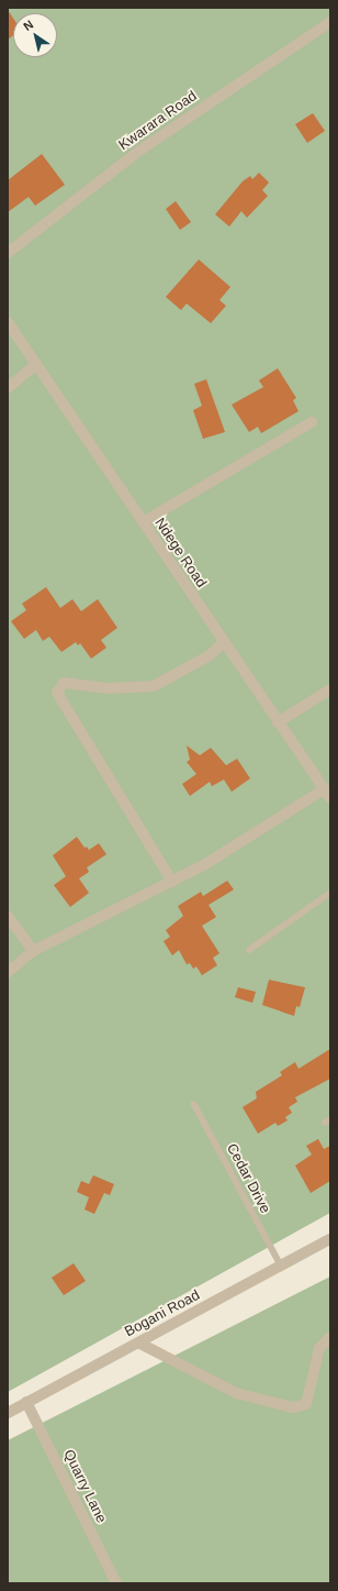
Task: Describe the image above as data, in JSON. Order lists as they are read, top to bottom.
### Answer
{
  "streets": {
    "street": [
      "Kwarara Road",
      "Ndege Road",
      "Bogani Road",
      "Quarry Lane"
    ],
    "lane": ["Cedar Drive"]
  },
  "crossings": [
    ["Cedar Drive", "Bogani Road"],
    ["Bogani Road", "Quarry Lane"]
  ],
  "north": "top left"
}
